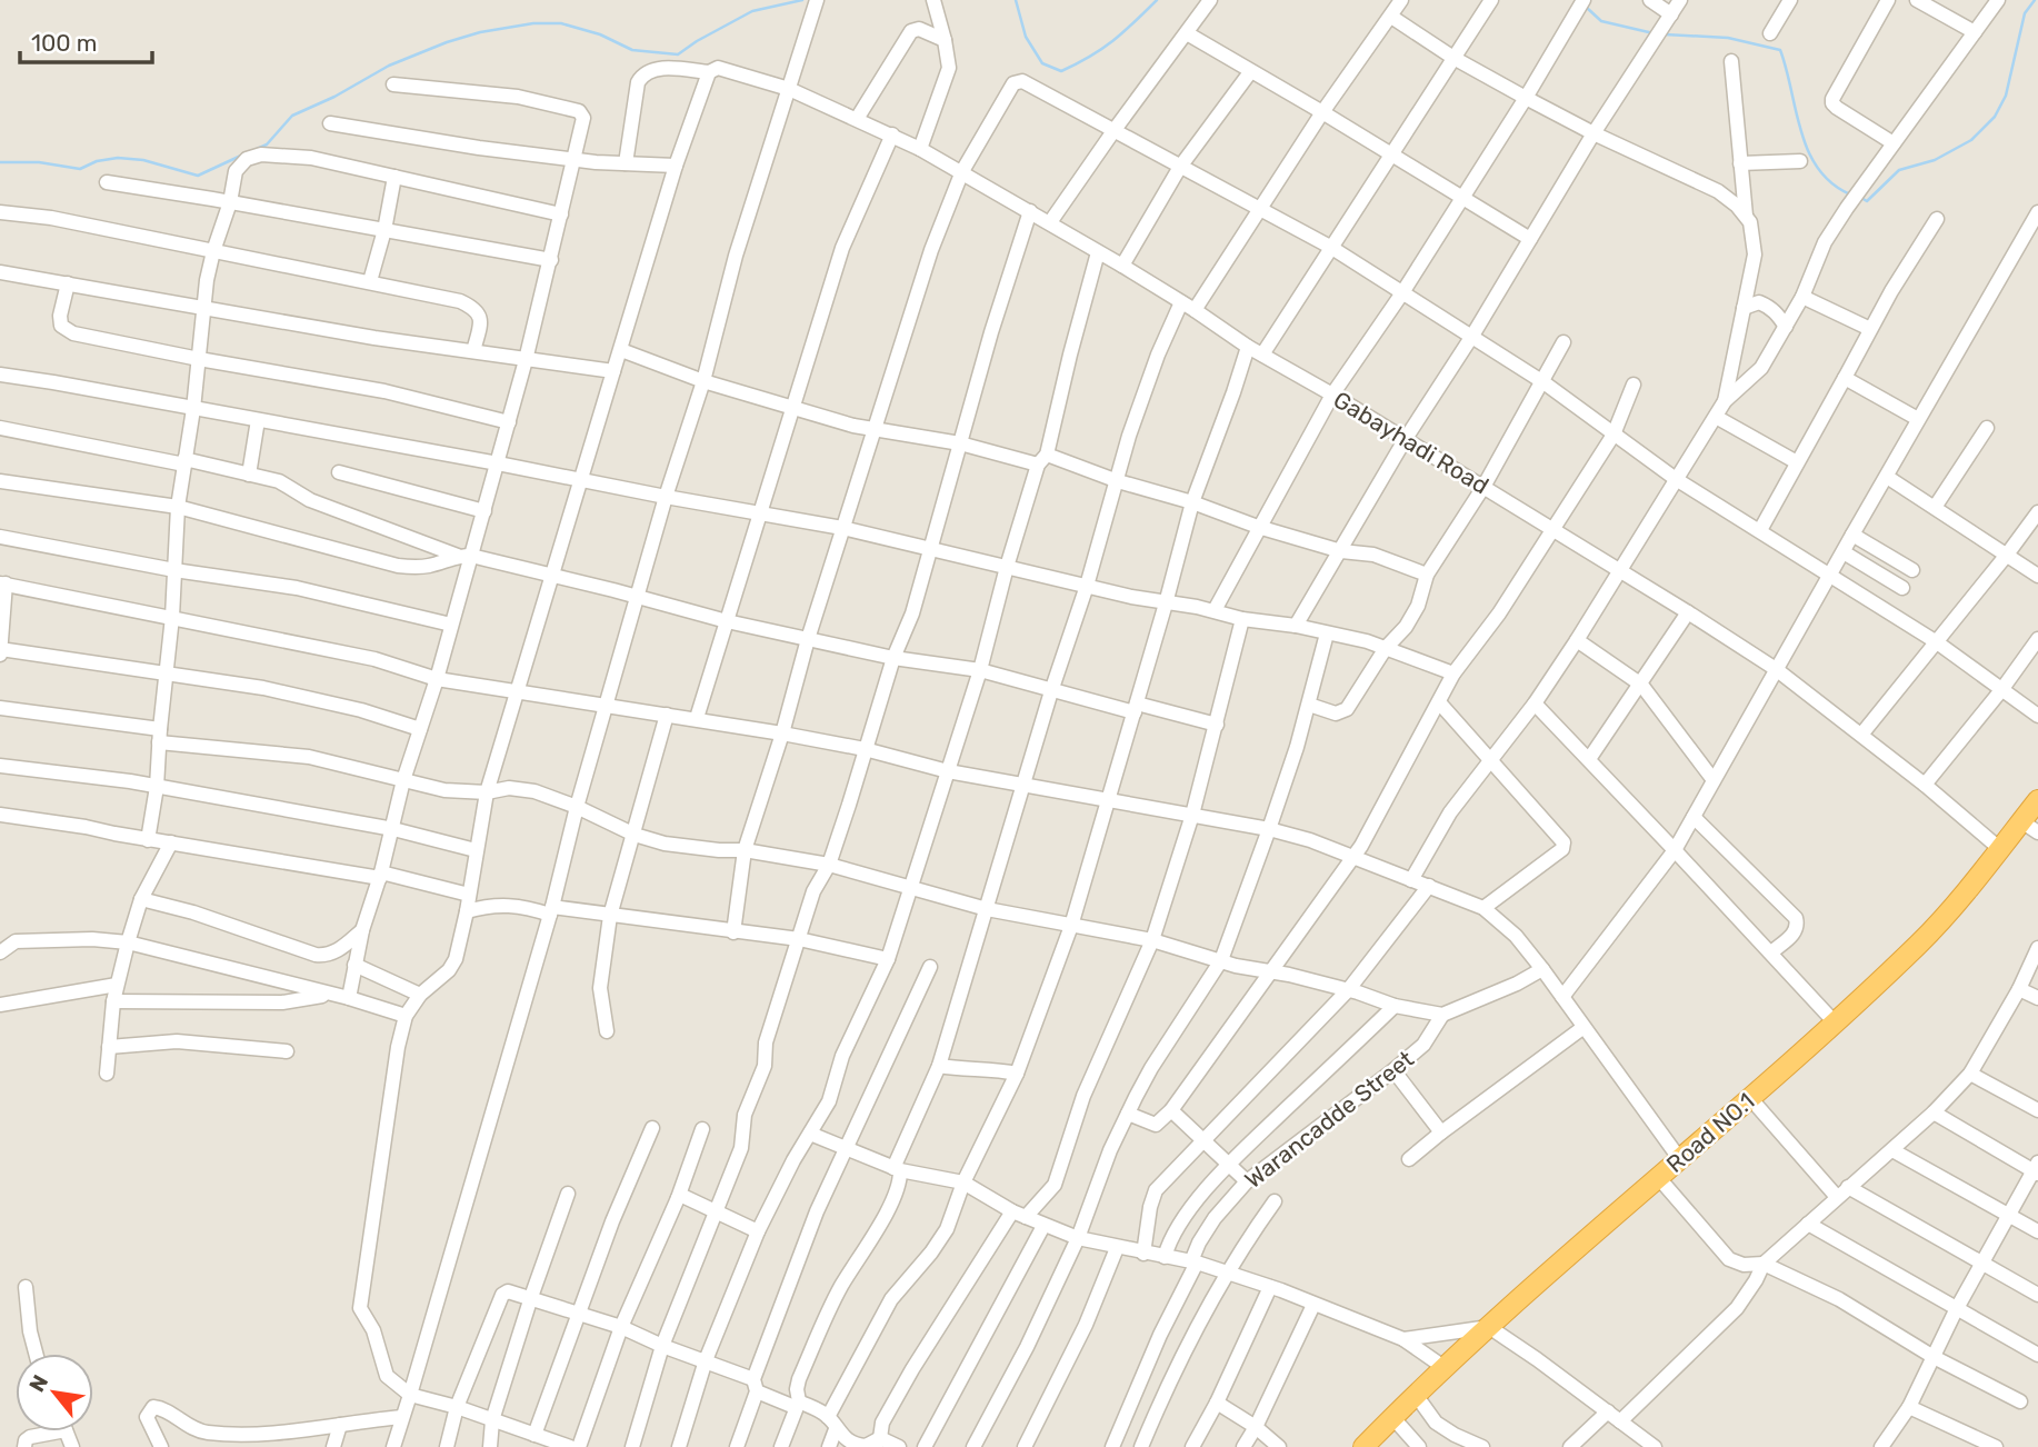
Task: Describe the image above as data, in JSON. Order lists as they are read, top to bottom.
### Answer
{
  "streets": {
    "highway": ["Road NO.1"],
    "street": ["Gabayhadi Road", "Warancadde Street"]
  },
  "crossings": [
    ["Gabayhadi Road", "Road NO.1"]
  ],
  "scale_bar": "100 m",
  "north": "top left"
}
